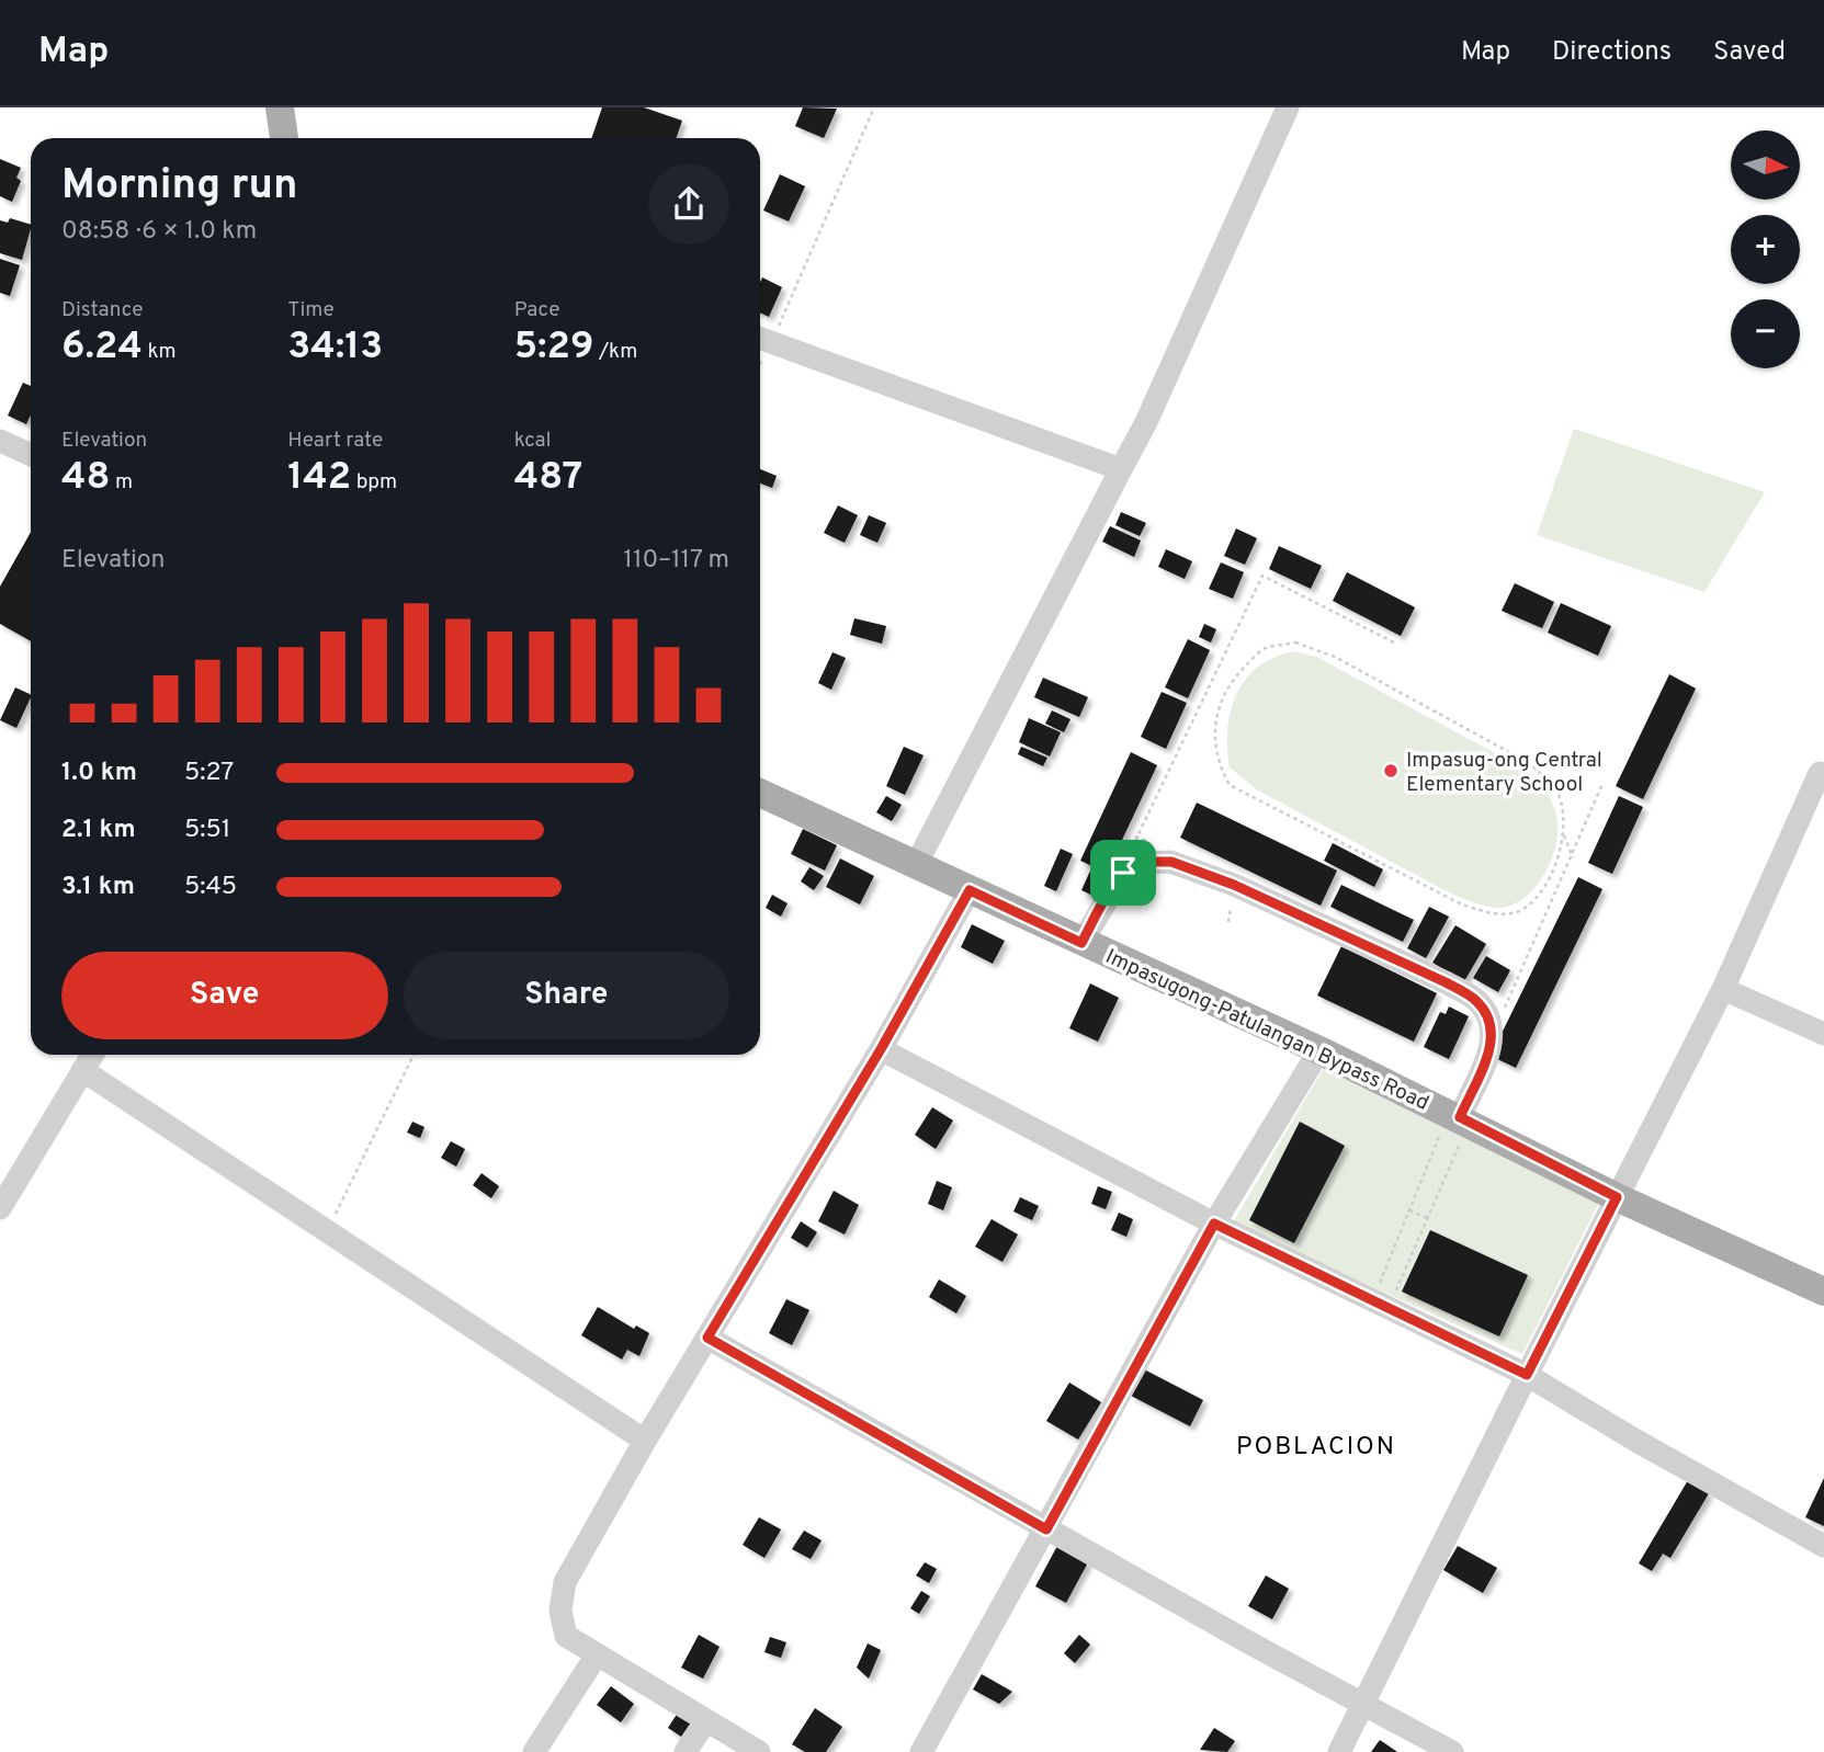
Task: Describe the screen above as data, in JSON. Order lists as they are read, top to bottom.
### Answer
{
  "streets": {
    "main road": ["Impasugong-Patulangan Bypass Road"]
  },
  "districts": ["POBLACION"],
  "places": ["Impasug-ong Central Elementary School"],
  "north": "right",
  "page": {
    "header": "Map",
    "nav": ["Map", "Directions", "Saved"],
    "map_buttons": ["+", "−"],
    "heading": ["Morning run", "08:58 · 6 × 1.0 km"],
    "stats": [
      ["Distance", "6.24 km"],
      ["Time", "34:13"],
      ["Pace", "5:29 /km"],
      ["Elevation", "48 m"],
      ["Heart rate", "142 bpm"],
      ["kcal", "487"]
    ],
    "chart": ["Elevation", "110–117 m"],
    "list": [
      {
        "name": "1.0 km",
        "note": "5:27"
      },
      {
        "name": "2.1 km",
        "note": "5:51"
      },
      {
        "name": "3.1 km",
        "note": "5:45"
      }
    ],
    "buttons": ["Save", "Share"]
  }
}
